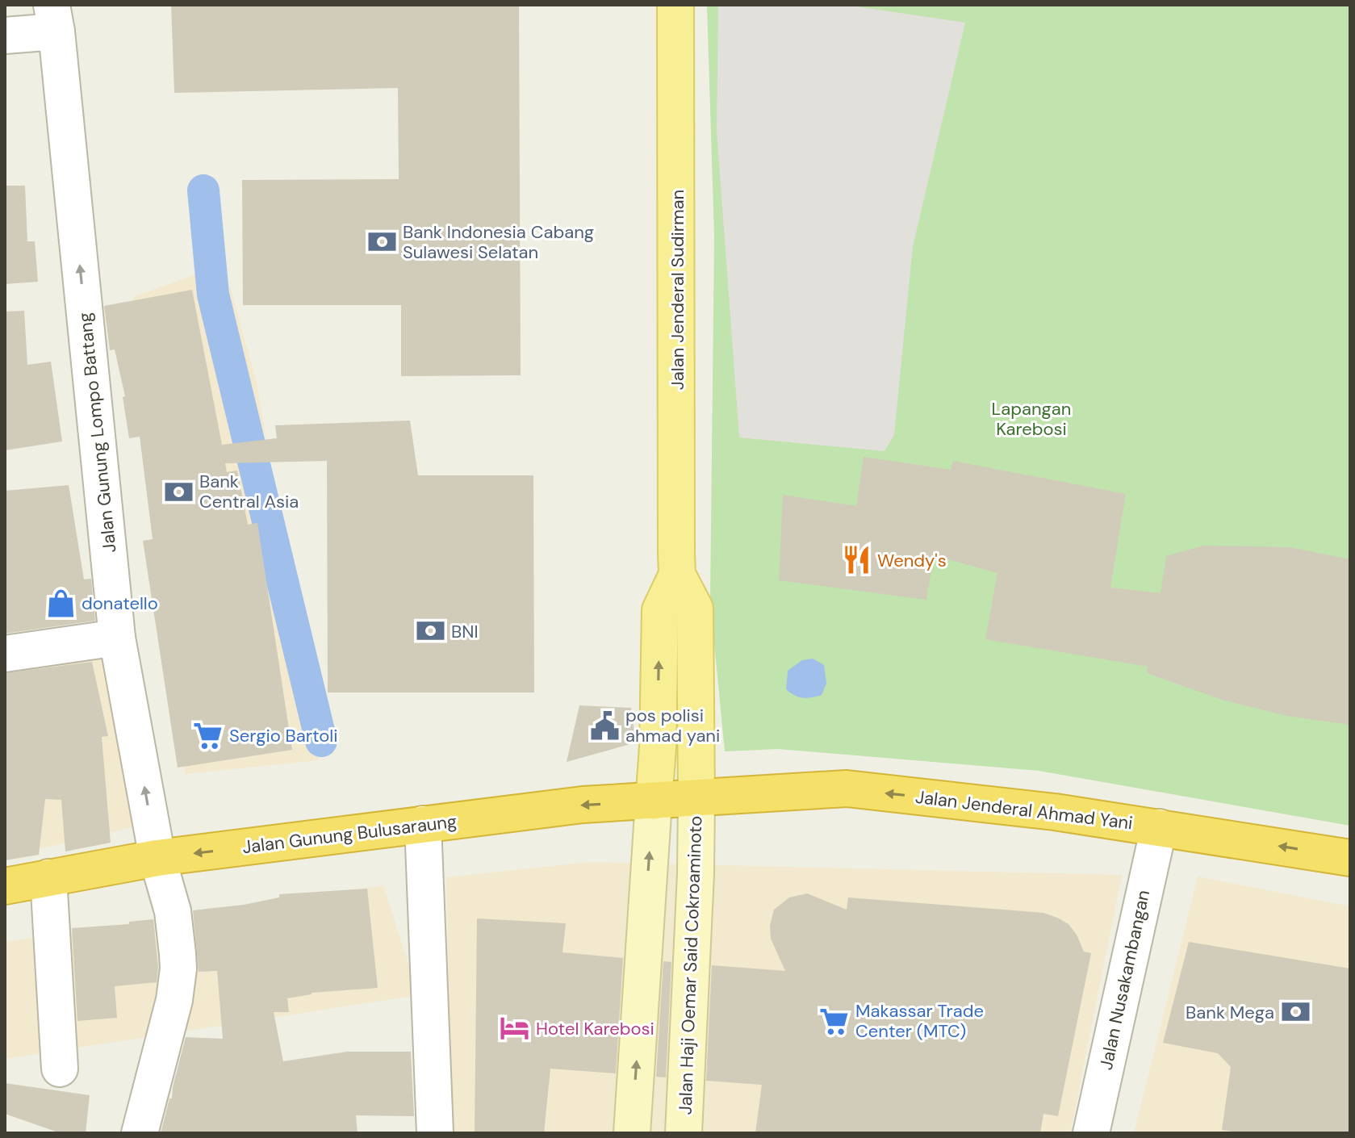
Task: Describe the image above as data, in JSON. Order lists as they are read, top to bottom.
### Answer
{
  "streets": {
    "highway": ["Jalan Jenderal Ahmad Yani", "Jalan Gunung Bulusaraung"],
    "main road": ["Jalan Jenderal Sudirman", "Jalan Haji Oemar Said Cokroaminoto"],
    "street": ["Jalan Gunung Lompo Battang", "Jalan Nusakambangan"]
  },
  "crossings": [
    ["Jalan Jenderal Sudirman", "Jalan Jenderal Ahmad Yani"],
    ["Jalan Jenderal Sudirman", "Jalan Gunung Bulusaraung"],
    ["Jalan Jenderal Sudirman", "Jalan Haji Oemar Said Cokroaminoto"],
    ["Jalan Gunung Lompo Battang", "Jalan Gunung Bulusaraung"],
    ["Jalan Jenderal Ahmad Yani", "Jalan Gunung Bulusaraung"],
    ["Jalan Jenderal Ahmad Yani", "Jalan Haji Oemar Said Cokroaminoto"],
    ["Jalan Jenderal Ahmad Yani", "Jalan Nusakambangan"],
    ["Jalan Gunung Bulusaraung", "Jalan Haji Oemar Said Cokroaminoto"]
  ],
  "one_way": ["Jalan Gunung Lompo Battang", "Jalan Jenderal Ahmad Yani", "Jalan Gunung Bulusaraung"],
  "parks": ["Lapangan Karebosi"],
  "places": {
    "bank": [
      "Bank Indonesia Cabang Sulawesi Selatan",
      "Bank Central Asia",
      "BNI",
      "Bank Mega"
    ],
    "restaurant": ["Wendy's"],
    "shop": ["donatello"],
    "public building": ["pos polisi ahmad yani"],
    "supermarket": ["Sergio Bartoli", "Makassar Trade Center (MTC)"],
    "hotel": ["Hotel Karebosi"]
  }
}
